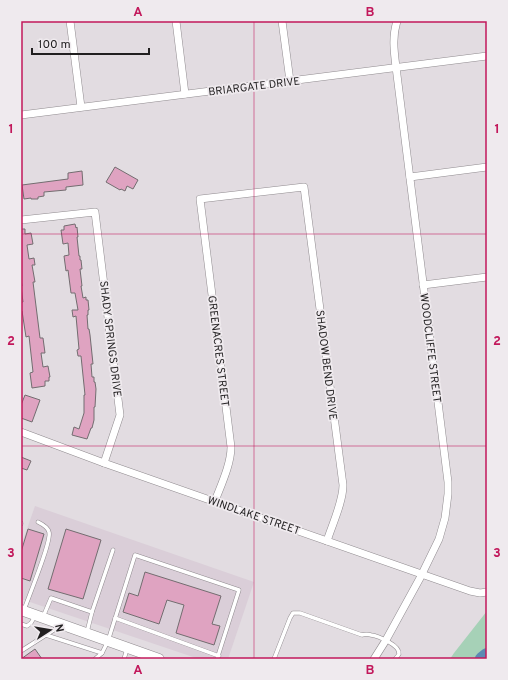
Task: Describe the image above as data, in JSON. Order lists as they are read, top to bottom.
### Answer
{
  "streets": {
    "street": [
      "BRIARGATE DRIVE",
      "SHADY SPRINGS DRIVE",
      "WOODCLIFFE STREET",
      "GREENACRES STREET",
      "SHADOW BEND DRIVE",
      "WINDLAKE STREET"
    ]
  },
  "crossings": [
    ["BRIARGATE DRIVE", "WOODCLIFFE STREET"],
    ["SHADY SPRINGS DRIVE", "WINDLAKE STREET"],
    ["WOODCLIFFE STREET", "WINDLAKE STREET"],
    ["GREENACRES STREET", "SHADOW BEND DRIVE"],
    ["GREENACRES STREET", "WINDLAKE STREET"],
    ["SHADOW BEND DRIVE", "WINDLAKE STREET"]
  ],
  "scale_bar": "100 m",
  "north": "right",
  "grid": {
    "columns": ["A", "B"],
    "rows": ["1", "2", "3"]
  }
}
